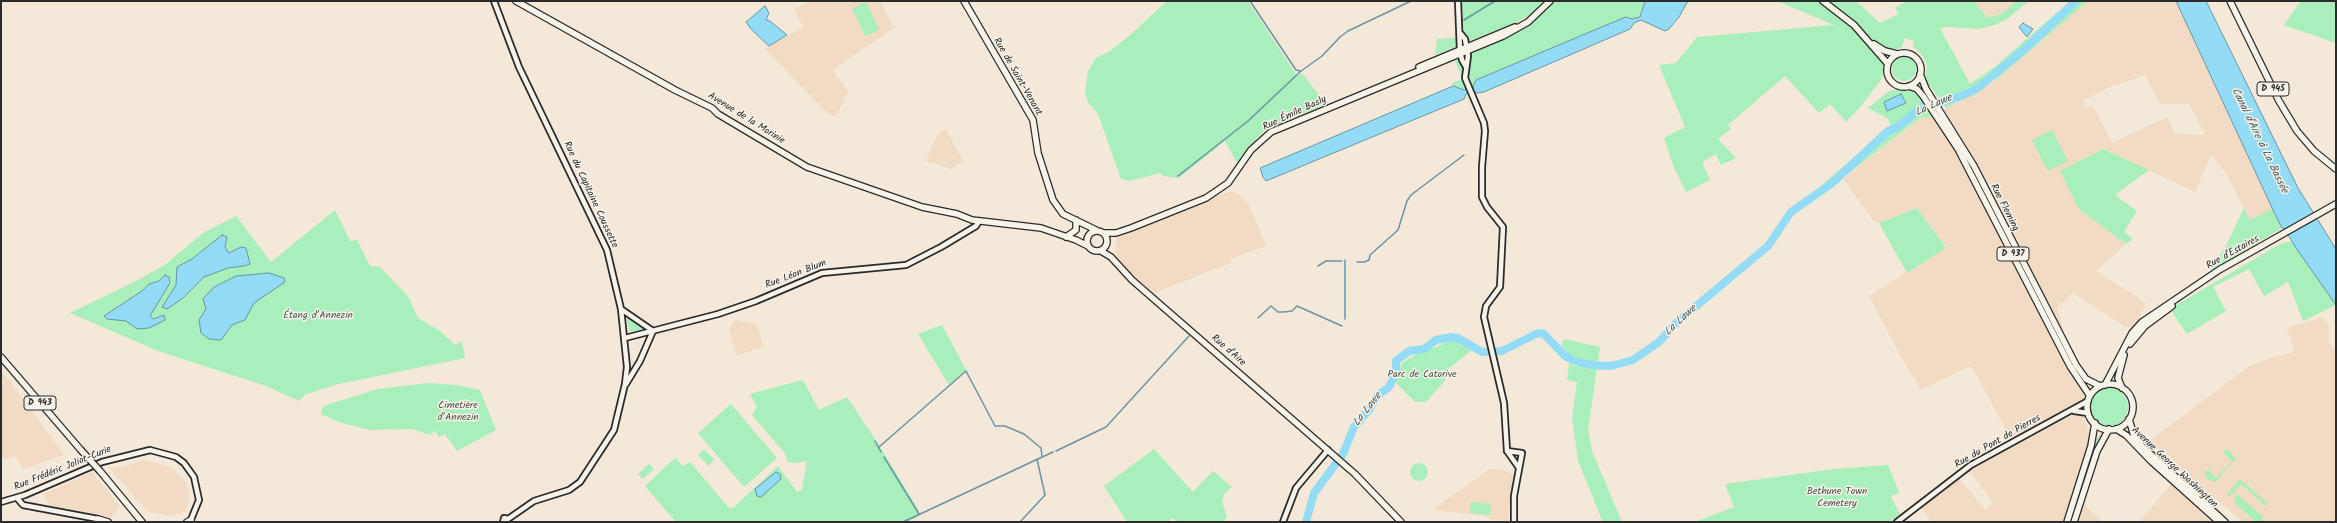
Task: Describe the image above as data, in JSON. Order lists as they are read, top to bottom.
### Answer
{
  "streets": {
    "main road": [
      "Rue de Saint-Venant",
      "D 945",
      "Rue Émile Basly",
      "Avenue de la Morinie",
      "Rue Fleming",
      "Rue d'Estaires",
      "D 937",
      "Rue d'Aire",
      "D 943",
      "Avenue George Washington"
    ],
    "street": [
      "Rue du Capitaine Coussette",
      "Rue Léon Blum",
      "Rue du Pont de Pierres",
      "Rue Frédéric Joliot-Curie"
    ]
  },
  "crossings": [
    ["Rue de Saint-Venant", "Rue Émile Basly"],
    ["Rue de Saint-Venant", "Rue d'Aire"],
    ["Rue Émile Basly", "Rue d'Aire"],
    ["Avenue de la Morinie", "Rue Léon Blum"],
    ["Rue du Capitaine Coussette", "Rue Léon Blum"],
    ["Rue Fleming", "Rue d'Estaires"],
    ["Rue Fleming", "Rue du Pont de Pierres"],
    ["Rue Fleming", "Avenue George Washington"],
    ["Rue d'Estaires", "Rue du Pont de Pierres"],
    ["Rue d'Estaires", "Avenue George Washington"],
    ["Rue du Pont de Pierres", "Avenue George Washington"]
  ],
  "water": ["La Lawe", "Canal d'Aire à La Bassée"],
  "parks": [
    "Étang d’Annezin",
    "Parc de Catorive",
    "Cimetière d’Annezin",
    "Bethune Town Cemetery"
  ]
}
